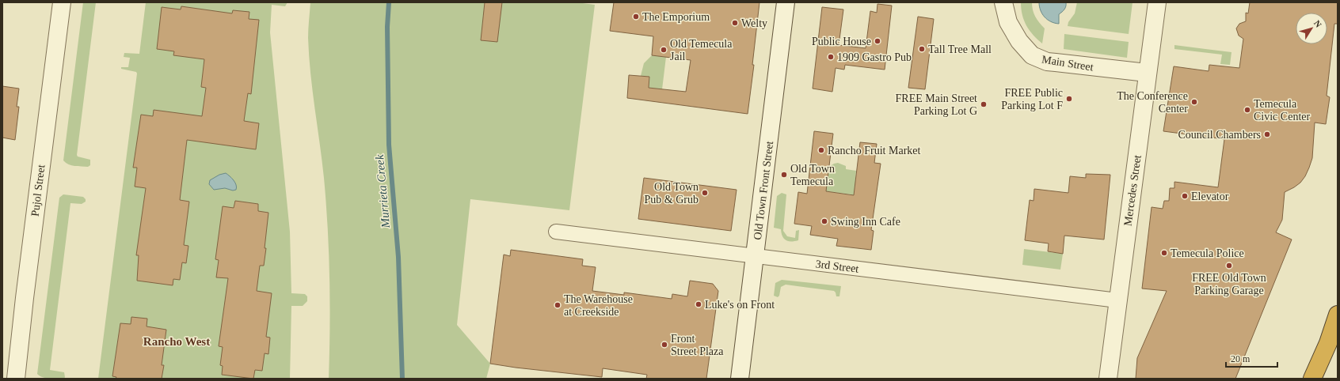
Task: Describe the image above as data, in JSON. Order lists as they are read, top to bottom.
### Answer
{
  "streets": {
    "street": [
      "Main Street",
      "Pujol Street",
      "Old Town Front Street",
      "Mercedes Street",
      "3rd Street"
    ]
  },
  "crossings": [
    ["Main Street", "Mercedes Street"],
    ["Old Town Front Street", "3rd Street"],
    ["Mercedes Street", "3rd Street"]
  ],
  "districts": ["Rancho West"],
  "water": ["Murrieta Creek"],
  "places": [
    "The Emporium",
    "Welty",
    "Public House",
    "Tall Tree Mall",
    "Old Temecula Jail",
    "1909 Gastro Pub",
    "FREE Public Parking Lot F",
    "The Conference Center",
    "FREE Main Street Parking Lot G",
    "Temecula Civic Center",
    "Council Chambers",
    "Rancho Fruit Market",
    "Old Town Temecula",
    "Old Town Pub & Grub",
    "Elevator",
    "Swing Inn Cafe",
    "Temecula Police",
    "FREE Old Town Parking Garage",
    "Luke's on Front",
    "The Warehouse at Creekside",
    "Front Street Plaza"
  ],
  "scale_bar": "20 m",
  "north": "top right"
}
